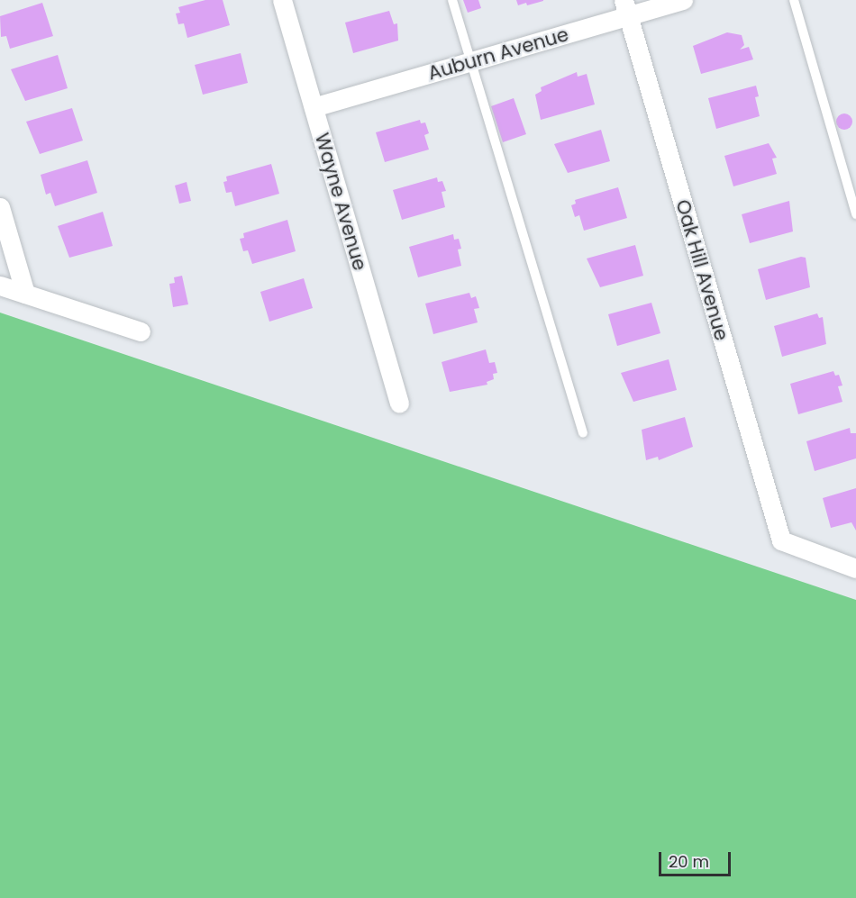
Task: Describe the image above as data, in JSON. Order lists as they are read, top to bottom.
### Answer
{
  "streets": {
    "street": ["Auburn Avenue", "Wayne Avenue", "Oak Hill Avenue"]
  },
  "crossings": [
    ["Auburn Avenue", "Wayne Avenue"],
    ["Auburn Avenue", "Oak Hill Avenue"]
  ],
  "scale_bar": "20 m"
}
